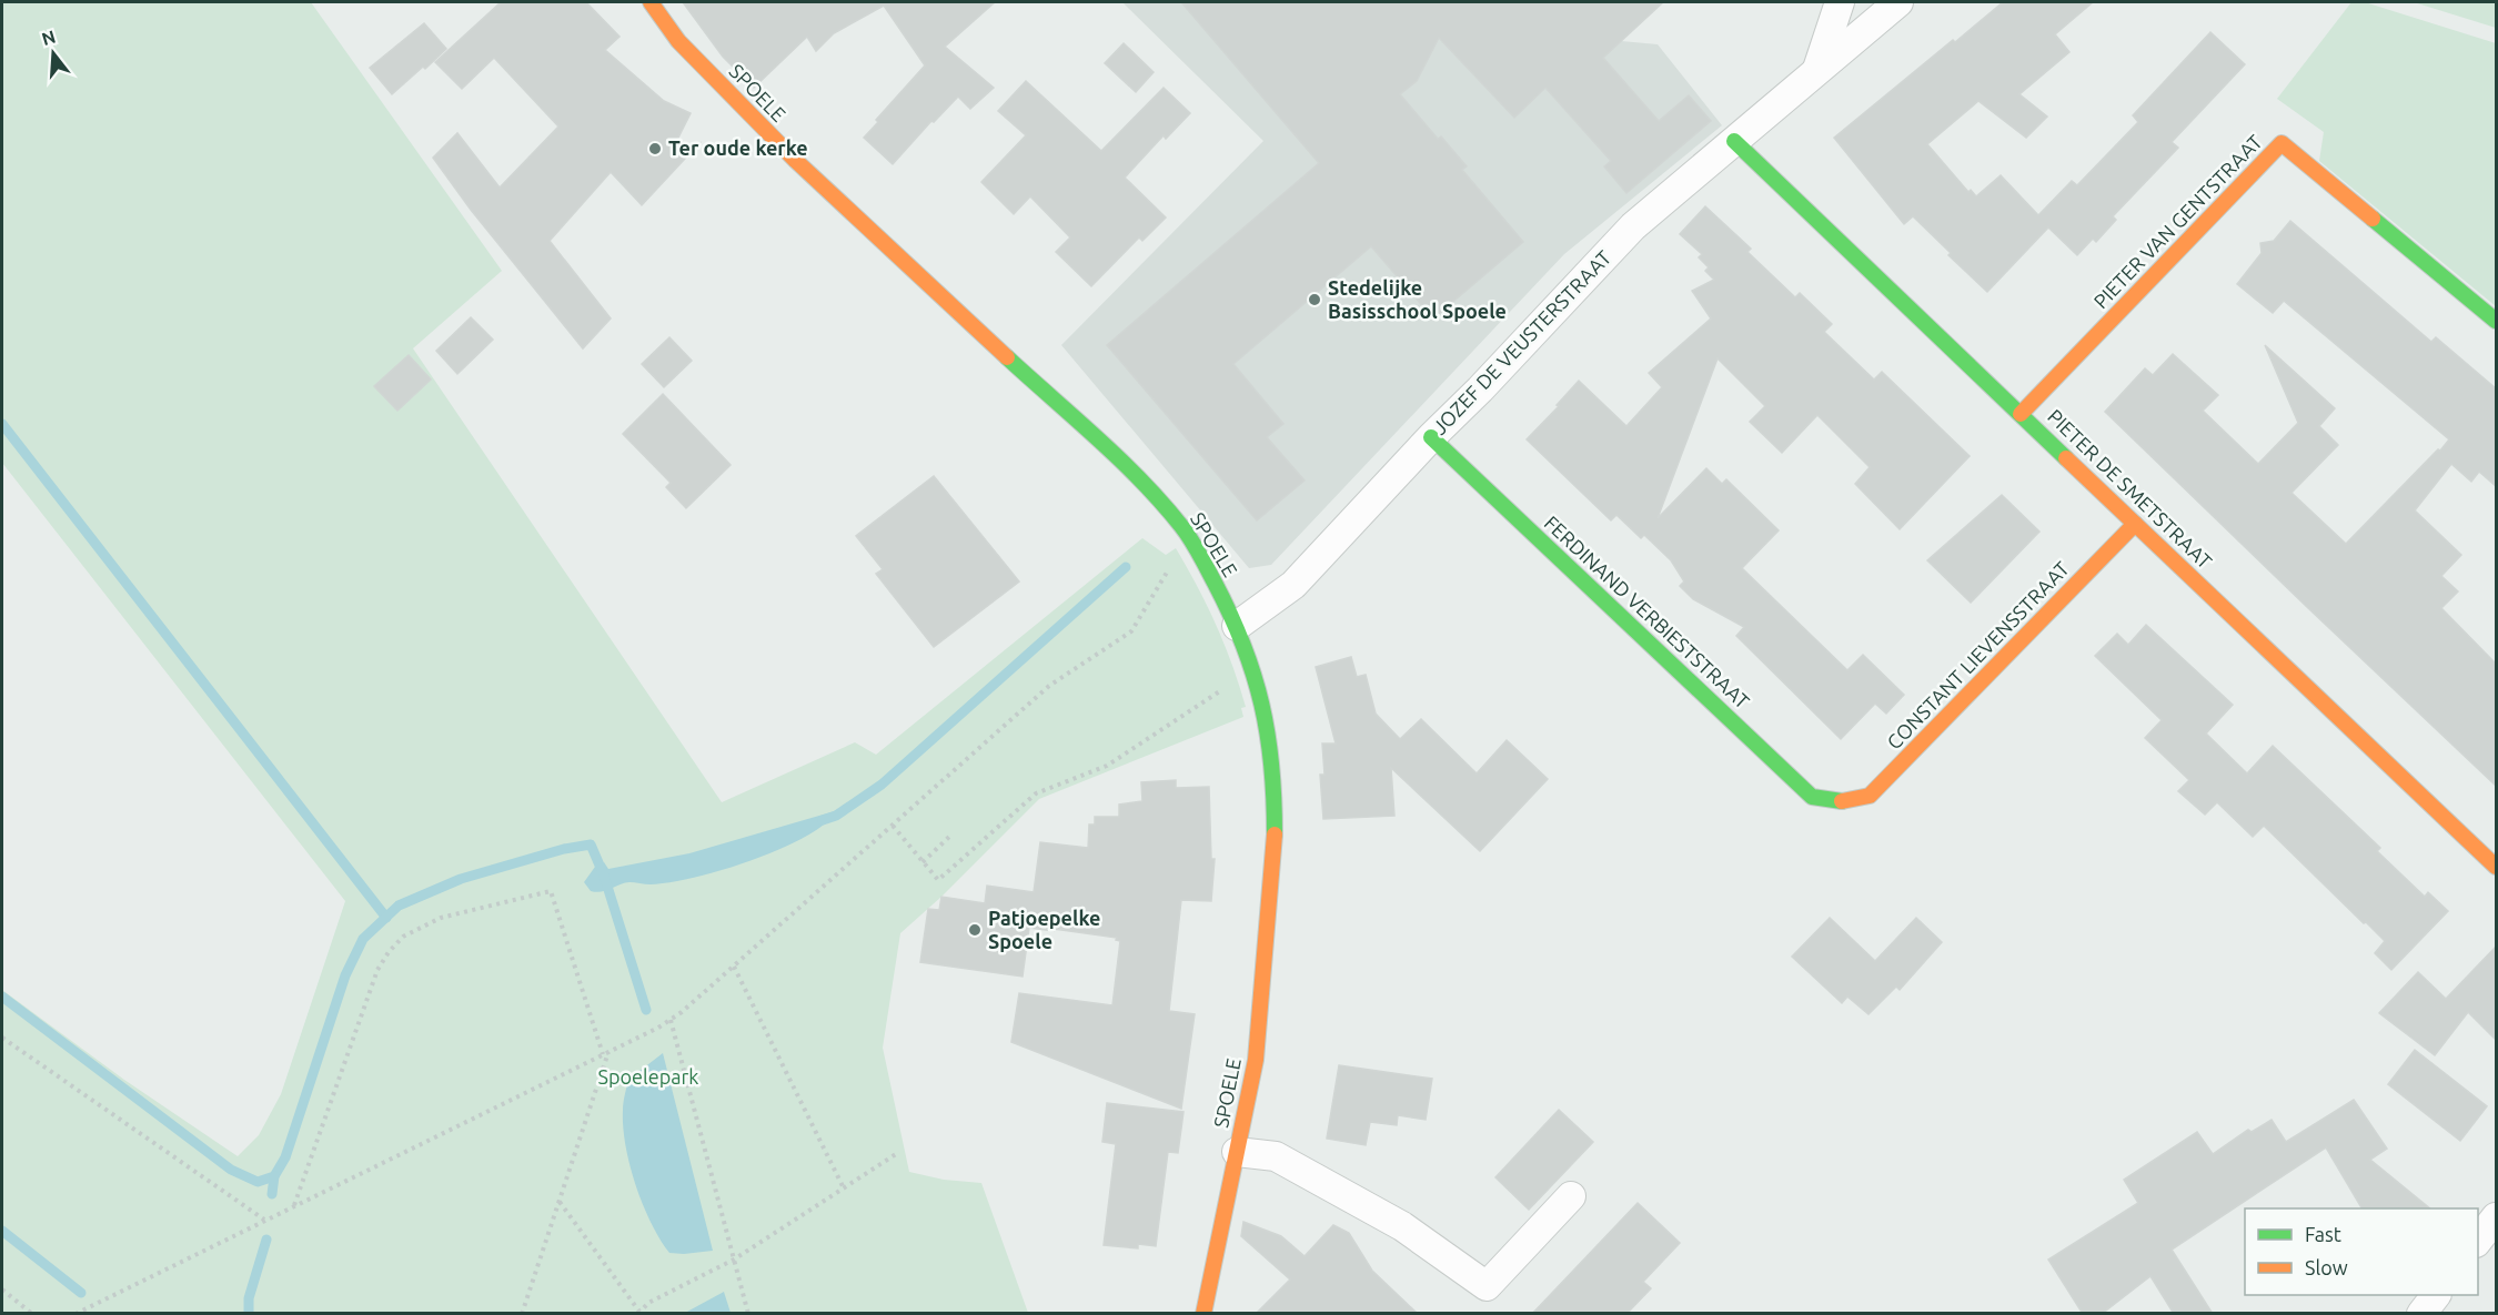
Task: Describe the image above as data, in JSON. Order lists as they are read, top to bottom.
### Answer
{
  "streets": {
    "street": [
      "SPOELE",
      "PIETER VAN GENTSTRAAT",
      "JOZEF DE VEUSTERSTRAAT",
      "PIETER DE SMETSTRAAT",
      "FERDINAND VERBIESTSTRAAT",
      "CONSTANT LIEVENSSTRAAT"
    ]
  },
  "crossings": [
    ["SPOELE", "JOZEF DE VEUSTERSTRAAT"],
    ["PIETER VAN GENTSTRAAT", "PIETER DE SMETSTRAAT"],
    ["JOZEF DE VEUSTERSTRAAT", "PIETER DE SMETSTRAAT"],
    ["JOZEF DE VEUSTERSTRAAT", "FERDINAND VERBIESTSTRAAT"],
    ["PIETER DE SMETSTRAAT", "CONSTANT LIEVENSSTRAAT"],
    ["FERDINAND VERBIESTSTRAAT", "CONSTANT LIEVENSSTRAAT"]
  ],
  "parks": ["Spoelepark"],
  "places": ["Ter oude kerke", "Stedelijke Basisschool Spoele", "Patjoepelke Spoele"],
  "legend": ["Fast", "Slow"],
  "north": "top"
}
